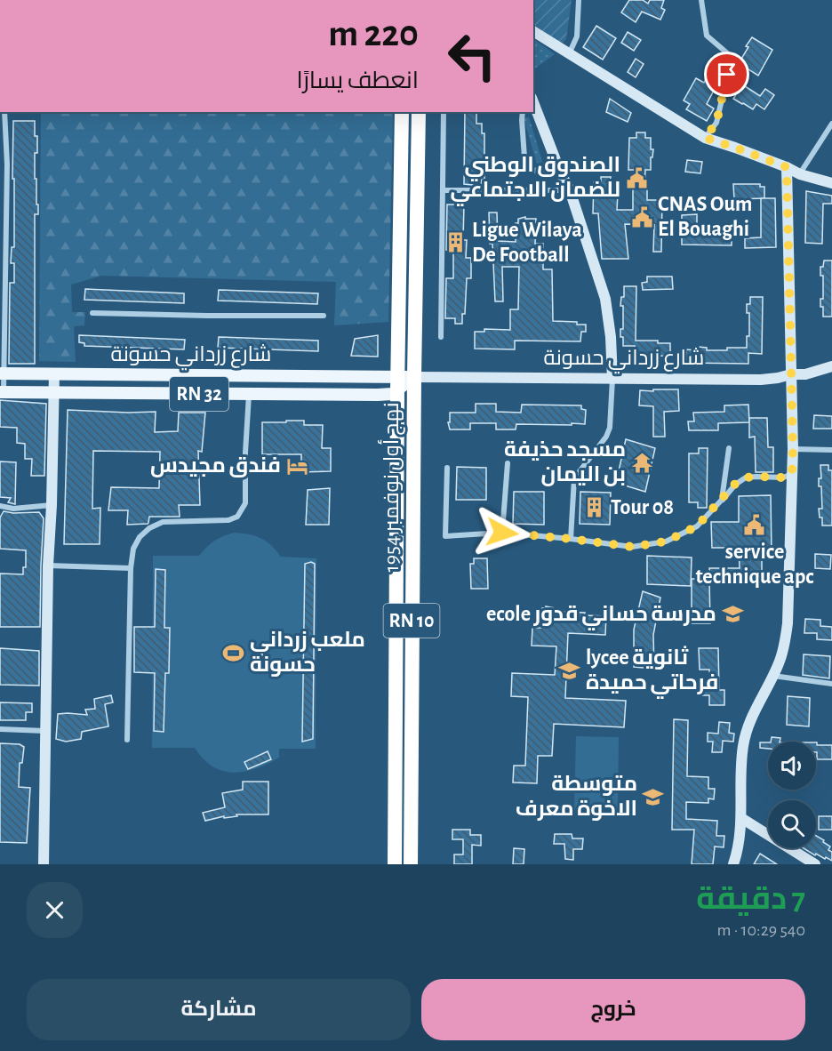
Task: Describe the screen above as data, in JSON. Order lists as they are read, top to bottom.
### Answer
{
  "streets": {
    "highway": ["نهج أول نوفمبر 1954", "RN 10"],
    "main road": ["شارع زرداني حسونة", "RN 32"]
  },
  "crossings": [
    ["شارع زرداني حسونة", "نهج أول نوفمبر 1954"]
  ],
  "places": {
    "public building": ["الصندوق الوطني للضمان الاجتماعي", "CNAS Oum El Bouaghi", "service technique apc"],
    "building": ["Ligue Wilaya De Football", "Tour 08"],
    "temple": ["مسجد حذيفة بن اليمان"],
    "hotel": ["فندق مجيدس"],
    "school or university": ["ecole مدرسة حساني قدور", "lycee ثانوية فرحاتي حميدة", "متوسطة الاخوة معرف"],
    "sports": ["ملعب زرداني حسونة"]
  },
  "page": {
    "turn": ["220 m", "انعطف يسارًا"],
    "heading": ["7 دقيقة", "540 m · 10:29"],
    "buttons": ["خروج", "مشاركة"]
  }
}
